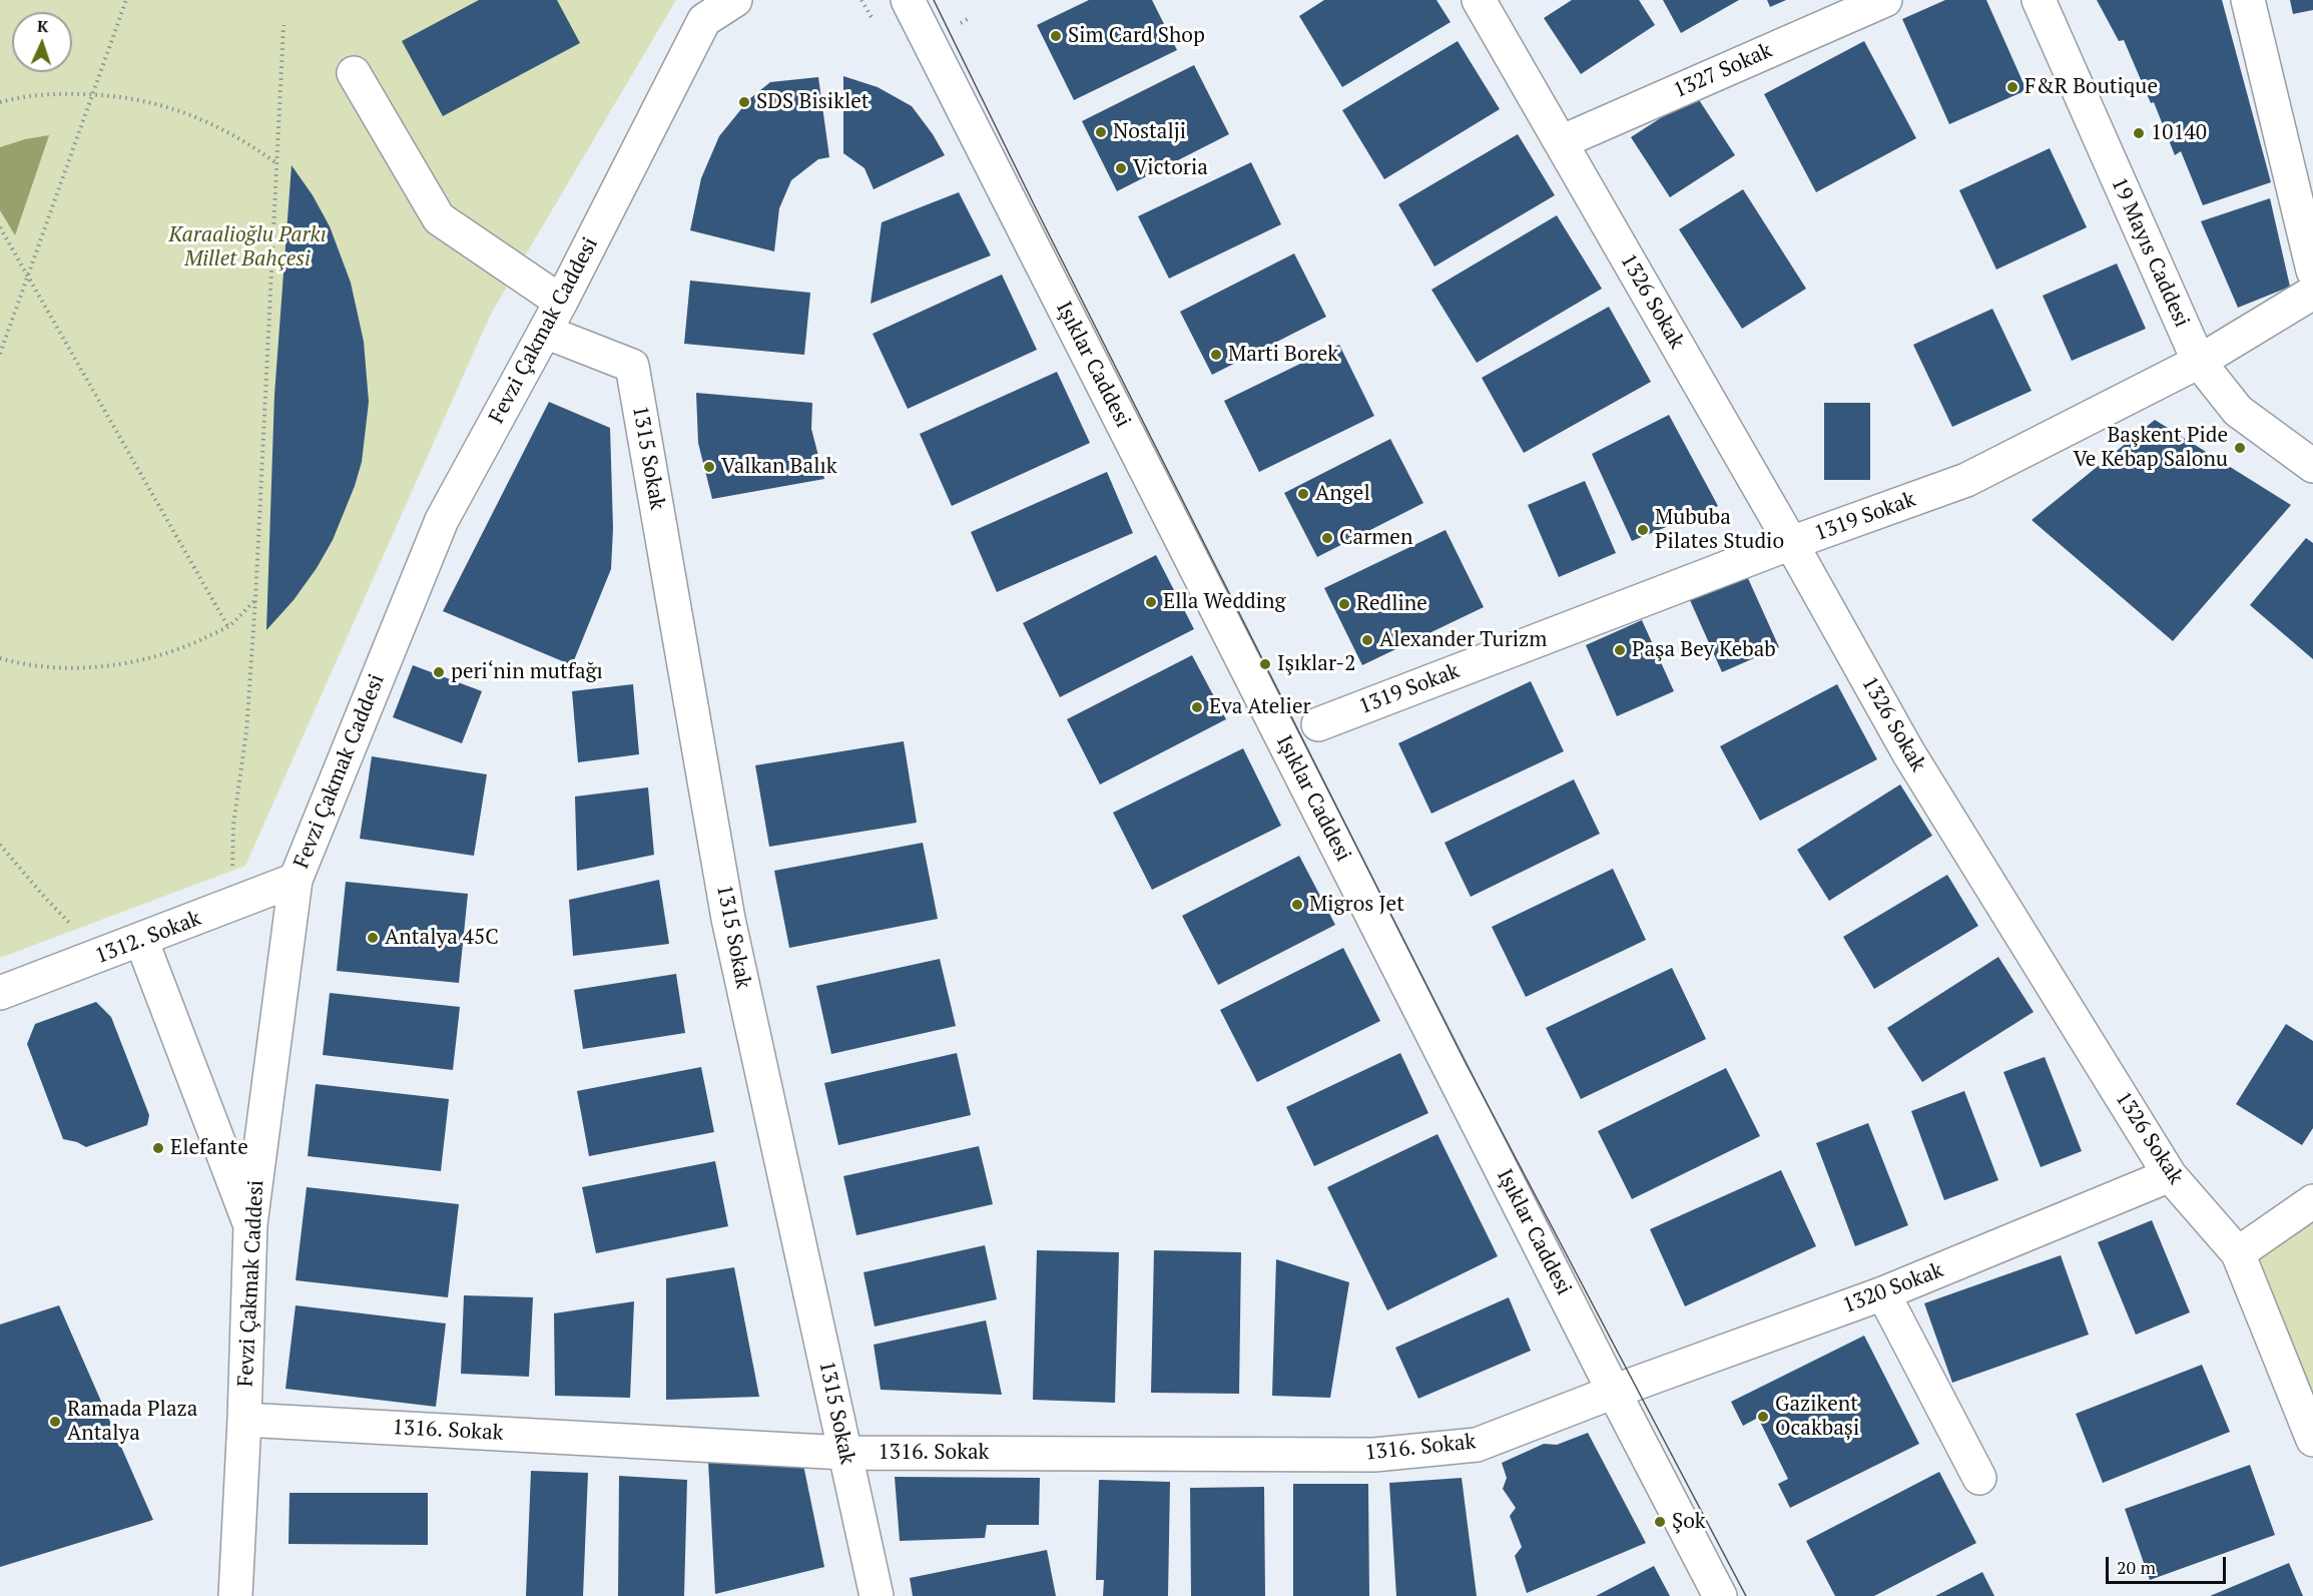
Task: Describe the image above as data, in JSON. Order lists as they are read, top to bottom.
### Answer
{
  "streets": {
    "street": [
      "1327 Sokak",
      "19 Mayıs Caddesi",
      "1326 Sokak",
      "Fevzi Çakmak Caddesi",
      "Işıklar Caddesi",
      "1315 Sokak",
      "1319 Sokak",
      "1312. Sokak",
      "1320 Sokak",
      "1316. Sokak"
    ]
  },
  "crossings": [
    ["1327 Sokak", "1326 Sokak"],
    ["19 Mayıs Caddesi", "1319 Sokak"],
    ["1326 Sokak", "1319 Sokak"],
    ["1326 Sokak", "1320 Sokak"],
    ["Fevzi Çakmak Caddesi", "1315 Sokak"],
    ["Fevzi Çakmak Caddesi", "1312. Sokak"],
    ["Fevzi Çakmak Caddesi", "1316. Sokak"],
    ["Işıklar Caddesi", "1320 Sokak"],
    ["Işıklar Caddesi", "1316. Sokak"],
    ["1315 Sokak", "1316. Sokak"],
    ["1320 Sokak", "1316. Sokak"]
  ],
  "parks": ["Karaalioğlu Parkı Millet Bahçesi"],
  "places": [
    "Sim Card Shop",
    "F&R Boutique",
    "SDS Bisiklet",
    "Nostalji",
    "10140",
    "Victoria",
    "Marti Borek",
    "Başkent Pide Ve Kebap Salonu",
    "Valkan Balık",
    "Angel",
    "Mububa Pilates Studio",
    "Carmen",
    "Ella Wedding",
    "Redline",
    "Alexander Turizm",
    "Paşa Bey Kebab",
    "Işıklar-2",
    "peri‘nin mutfağı",
    "Eva Atelier",
    "Migros Jet",
    "Antalya 45C",
    "Elefante",
    "Gazikent Ocakbași",
    "Ramada Plaza Antalya",
    "Şok"
  ],
  "scale_bar": "20 m",
  "north": "top"
}
